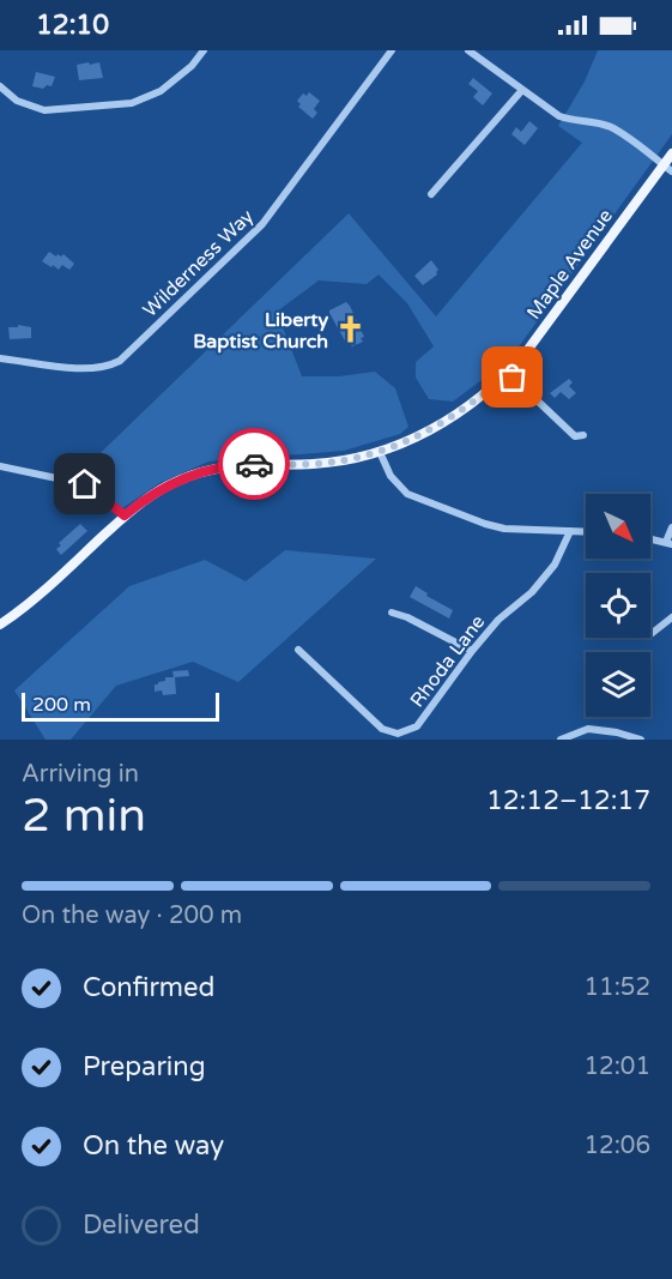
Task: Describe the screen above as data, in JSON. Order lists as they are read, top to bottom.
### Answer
{
  "streets": {
    "main road": ["Maple Avenue"],
    "street": ["Wilderness Way", "Rhoda Lane"]
  },
  "places": {
    "church": ["Liberty Baptist Church"]
  },
  "scale_bar": "200 m",
  "north": "bottom right",
  "page": {
    "status": "12:10",
    "scale": "200 m",
    "heading": ["2 min", "Arriving in", "12:12–12:17"],
    "bar": "On the way · 200 m",
    "list": [
      ["Confirmed", "11:52"],
      ["Preparing", "12:01"],
      ["On the way", "12:06"],
      "Delivered"
    ]
  }
}
